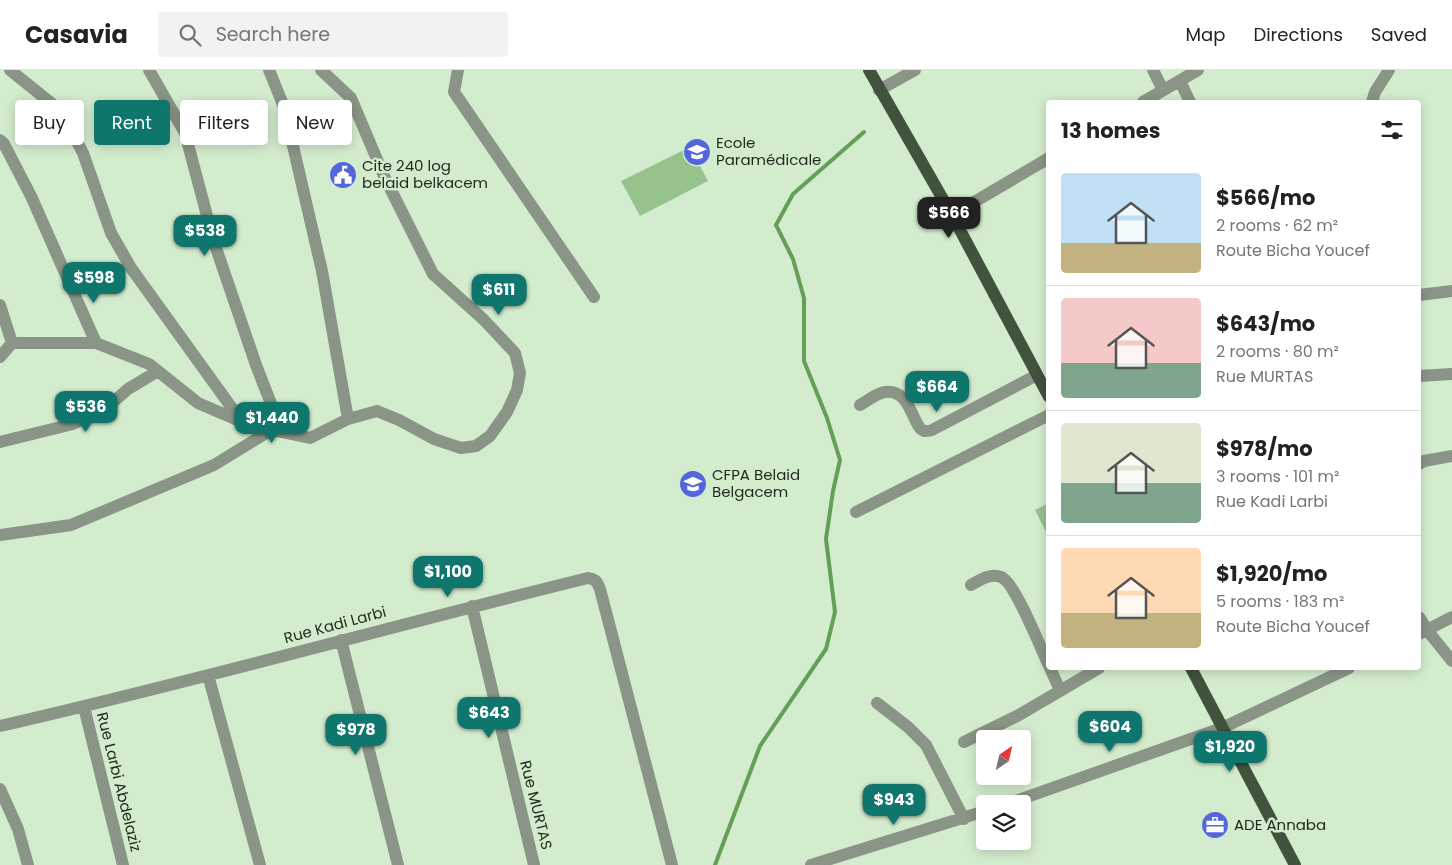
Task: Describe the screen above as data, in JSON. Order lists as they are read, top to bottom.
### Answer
{
  "streets": {
    "street": ["Rue Kadi Larbi", "Rue Larbi Abdelaziz", "Rue MURTAS"]
  },
  "crossings": [
    ["Rue Kadi Larbi", "Rue Larbi Abdelaziz"],
    ["Rue Kadi Larbi", "Rue MURTAS"]
  ],
  "places": {
    "school or university": ["Ecole Paramédicale", "CFPA Belaid Belgacem"],
    "public building": ["Cite 240 log belaid belkacem"],
    "office": ["ADE Annaba"]
  },
  "north": "top right",
  "page": {
    "header": "Casavia",
    "search": "Search here",
    "nav": ["Map", "Directions", "Saved"],
    "chip": [
      "Buy",
      "Rent",
      "Filters",
      "New"
    ],
    "heading": "13 homes",
    "list": [
      {
        "name": "$566/mo",
        "note": "2 rooms · 62 m² · Route Bicha Youcef"
      },
      {
        "name": "$643/mo",
        "note": "2 rooms · 80 m² · Rue MURTAS"
      },
      {
        "name": "$978/mo",
        "note": "3 rooms · 101 m² · Rue Kadi Larbi"
      },
      {
        "name": "$1,920/mo",
        "note": "5 rooms · 183 m² · Route Bicha Youcef"
      }
    ],
    "price": [
      "$566",
      "$538",
      "$598",
      "$611",
      "$664",
      "$536",
      "$1,440",
      "$1,100",
      "$643",
      "$604",
      "$978",
      "$1,920",
      "$943"
    ]
  }
}
